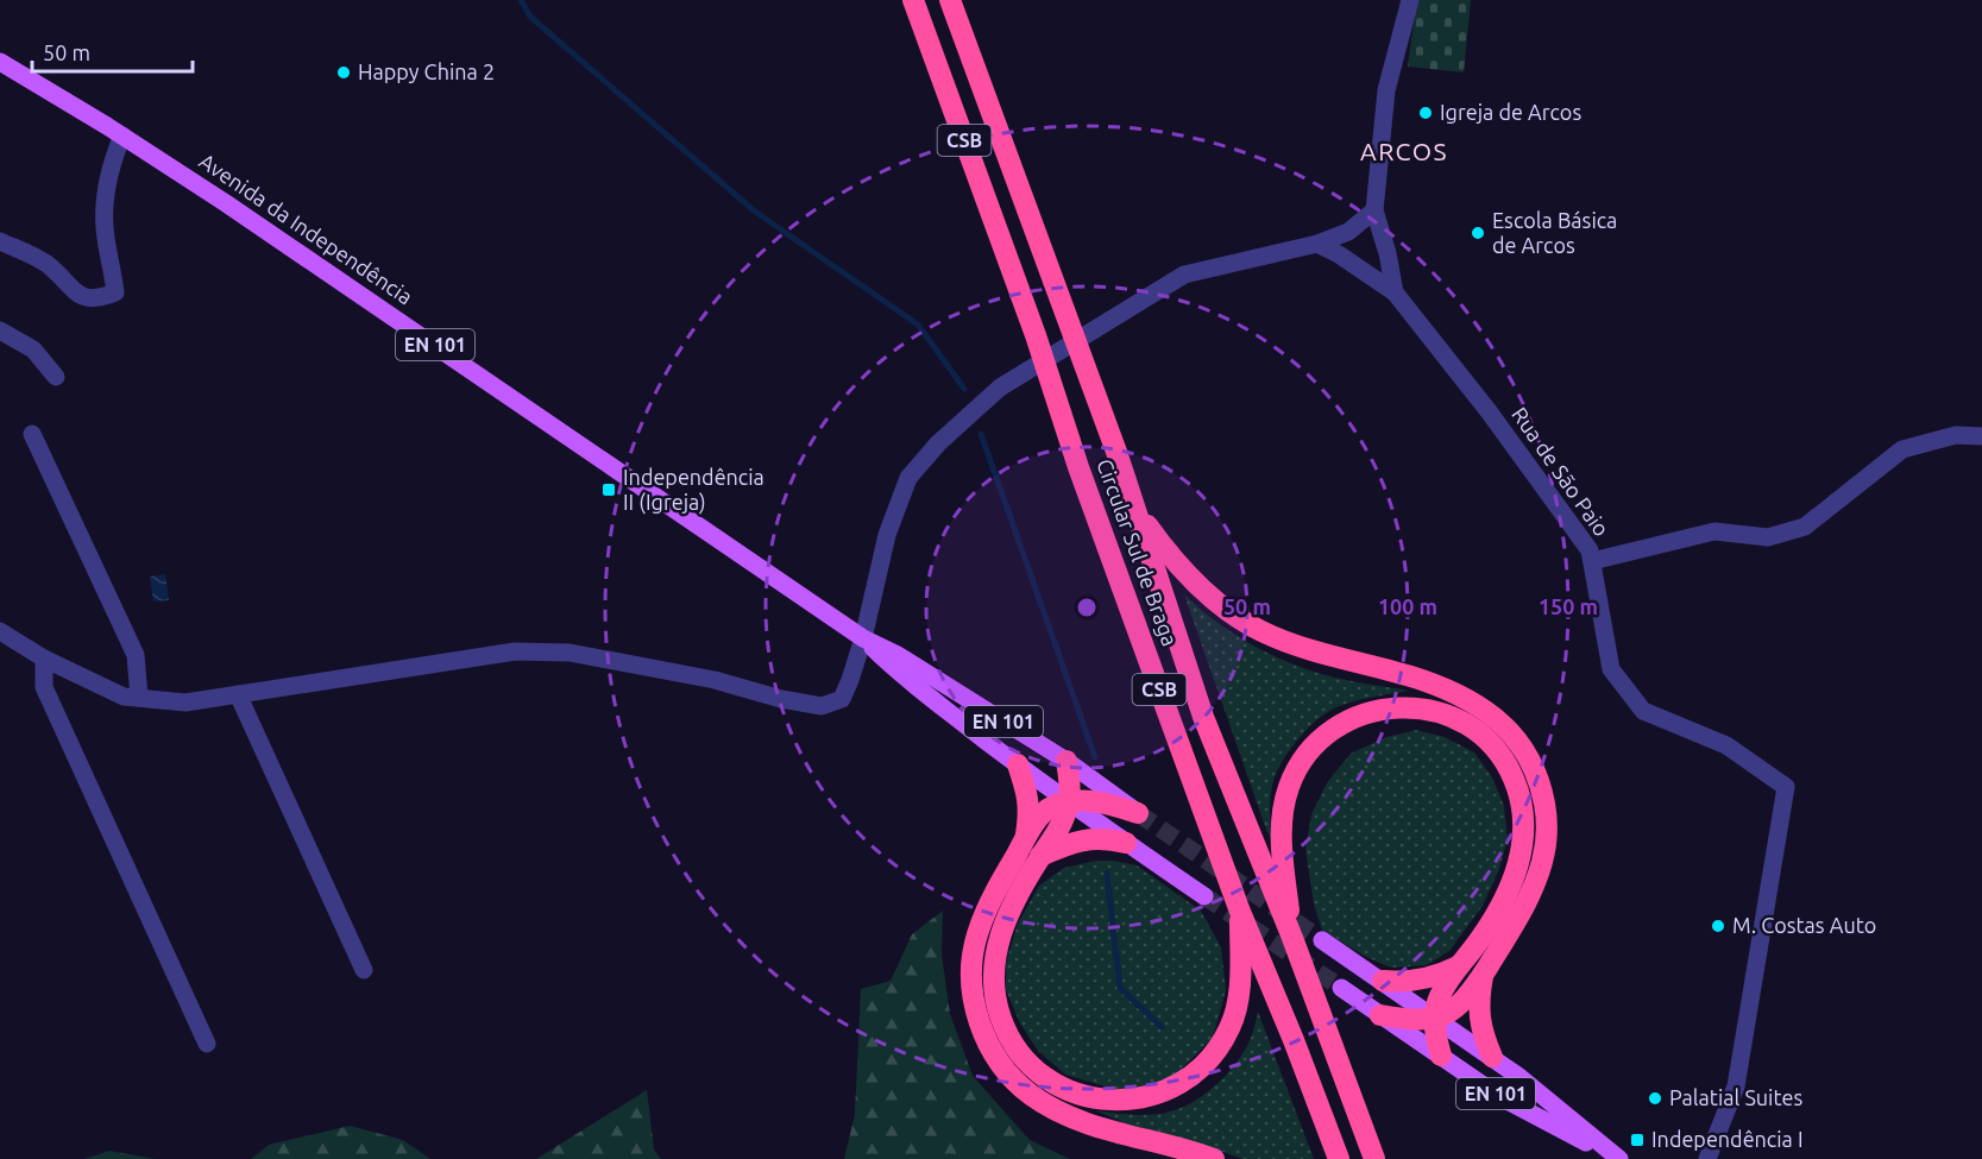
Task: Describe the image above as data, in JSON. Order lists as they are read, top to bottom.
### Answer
{
  "streets": {
    "highway": ["CSB", "Circular Sul de Braga"],
    "main road": ["Avenida da Independência", "EN 101"],
    "street": ["Rua de São Paio"]
  },
  "districts": ["ARCOS"],
  "places": {
    "other": [
      "Happy China 2",
      "Igreja de Arcos",
      "Escola Básica de Arcos",
      "M. Costas Auto",
      "Palatial Suites"
    ],
    "transit": ["Independência II (Igreja)", "Independência I"]
  },
  "scale_bar": "50 m",
  "rings": ["50 m", "100 m", "150 m"]
}
